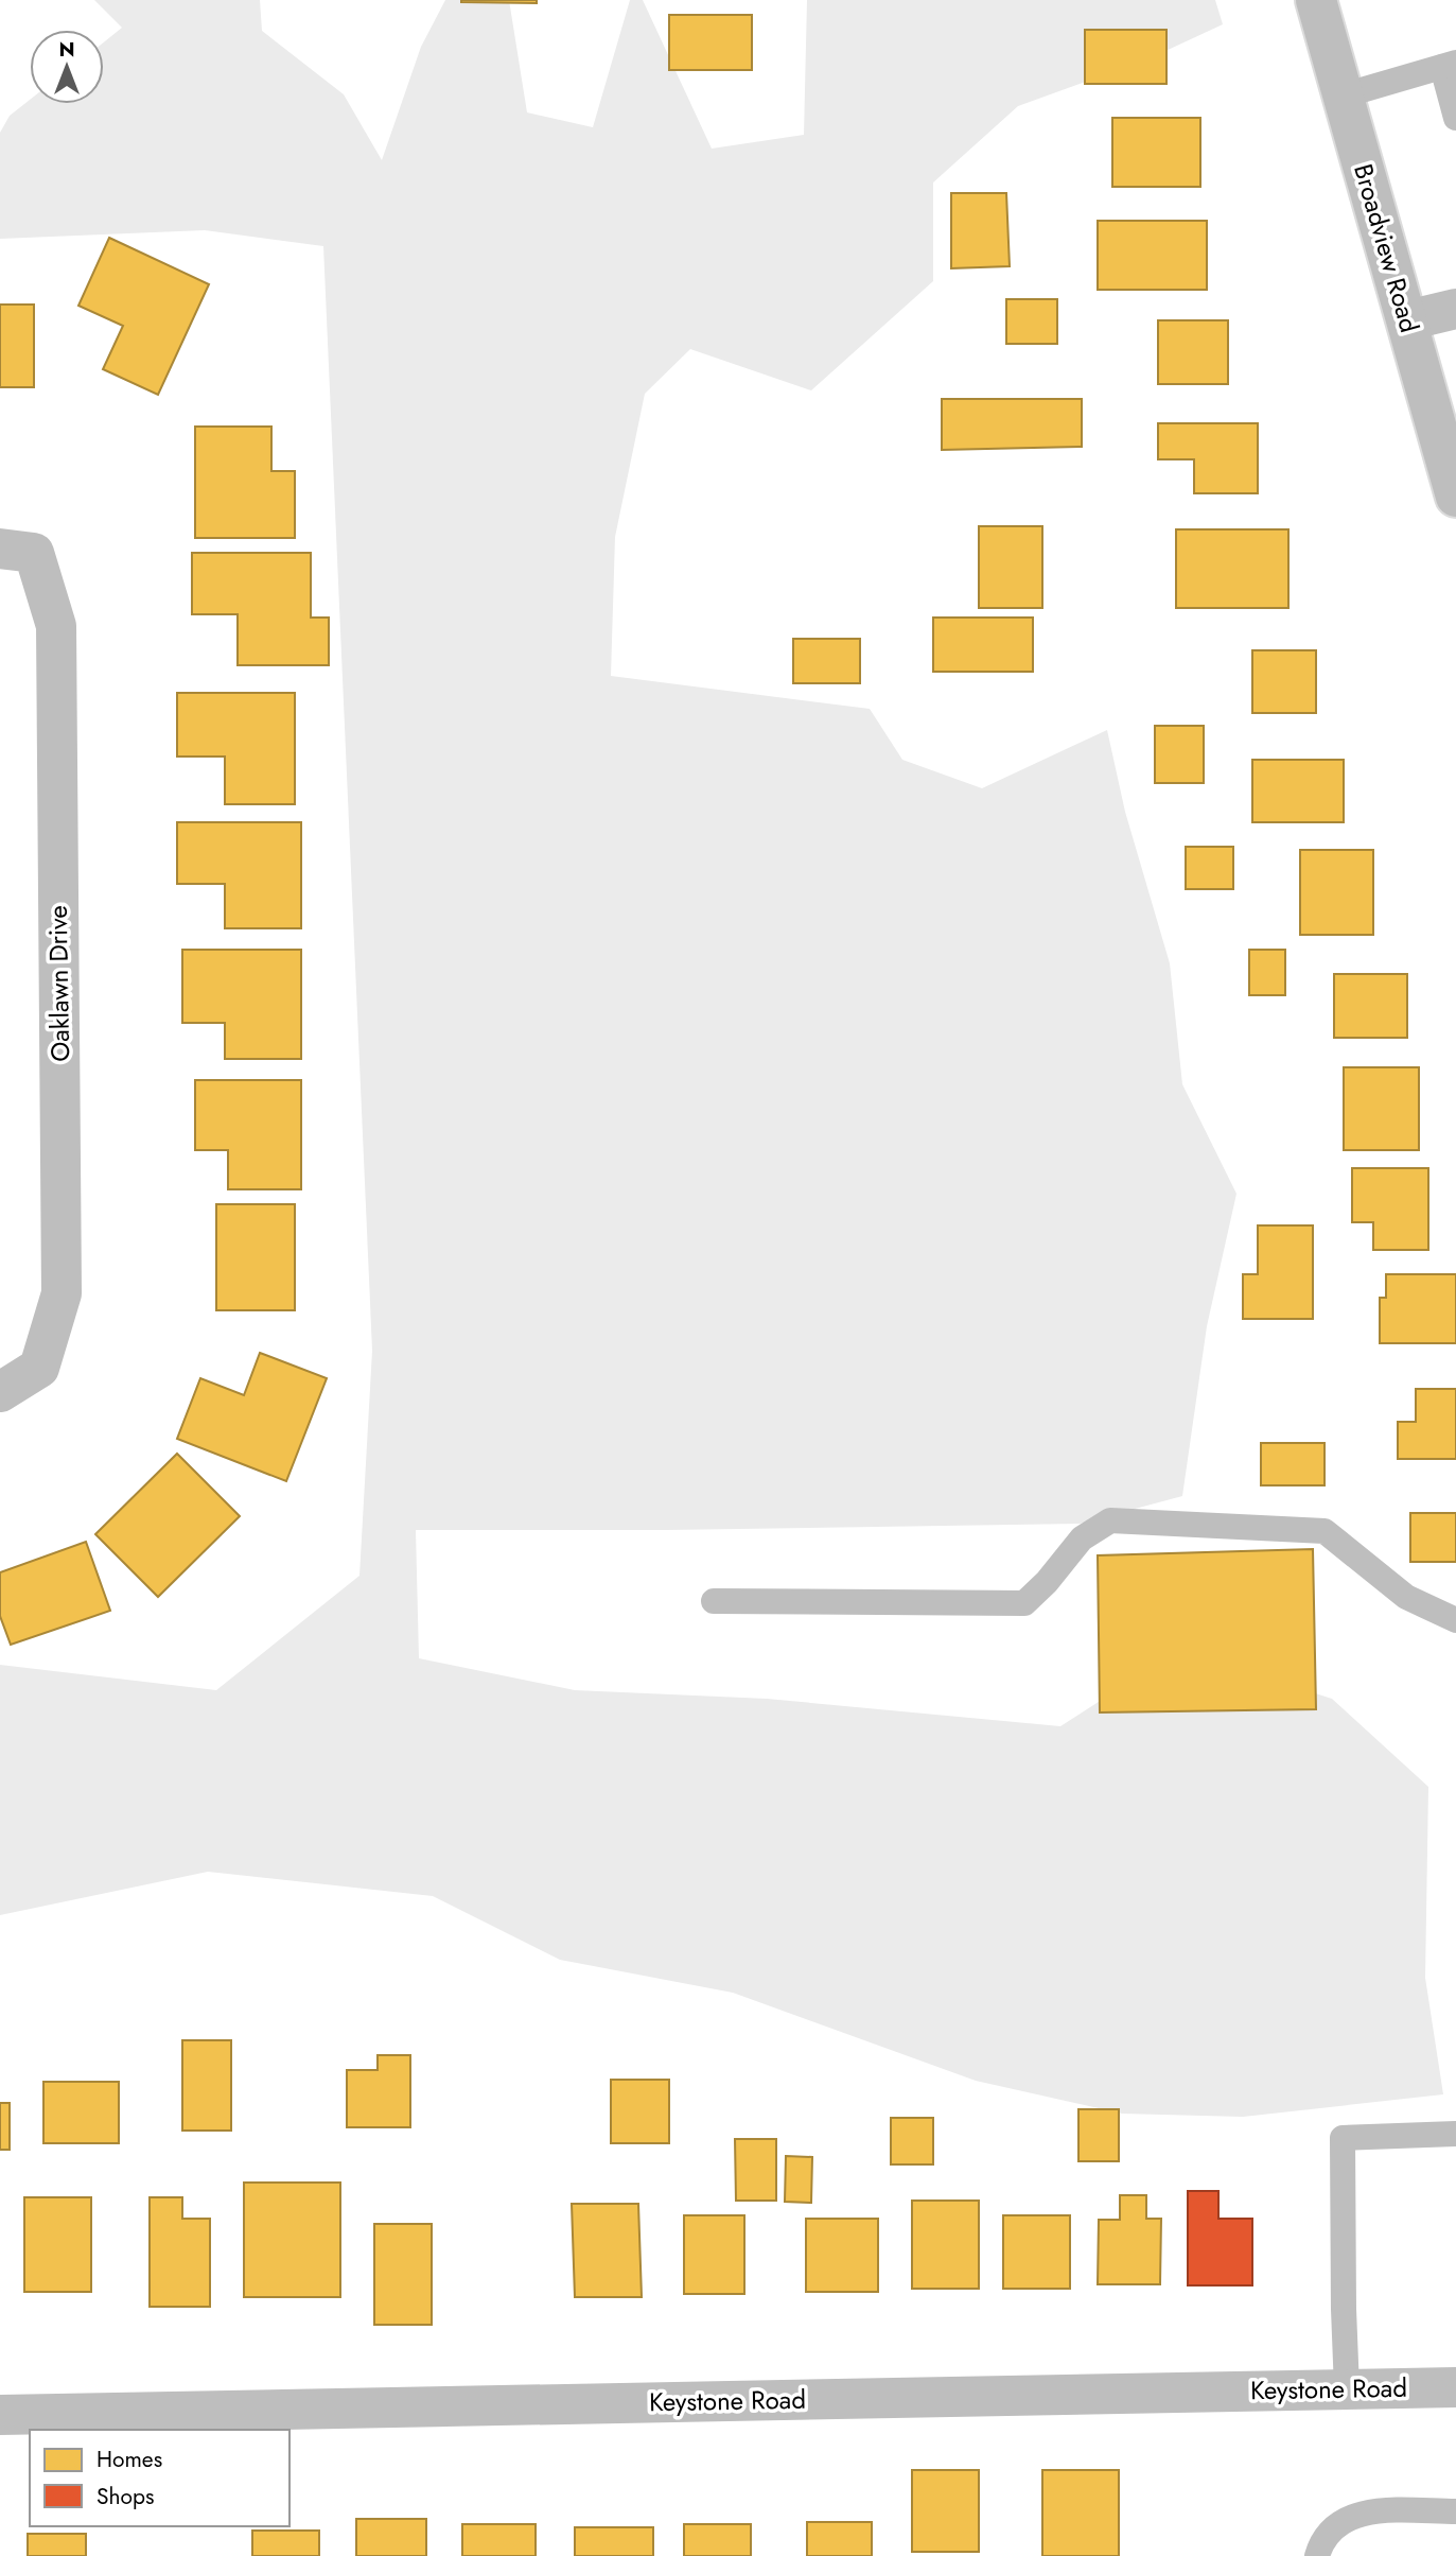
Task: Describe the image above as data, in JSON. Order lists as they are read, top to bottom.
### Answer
{
  "streets": {
    "street": ["Broadview Road", "Oaklawn Drive", "Keystone Road"]
  },
  "legend": ["Homes", "Shops"],
  "north": "top"
}
